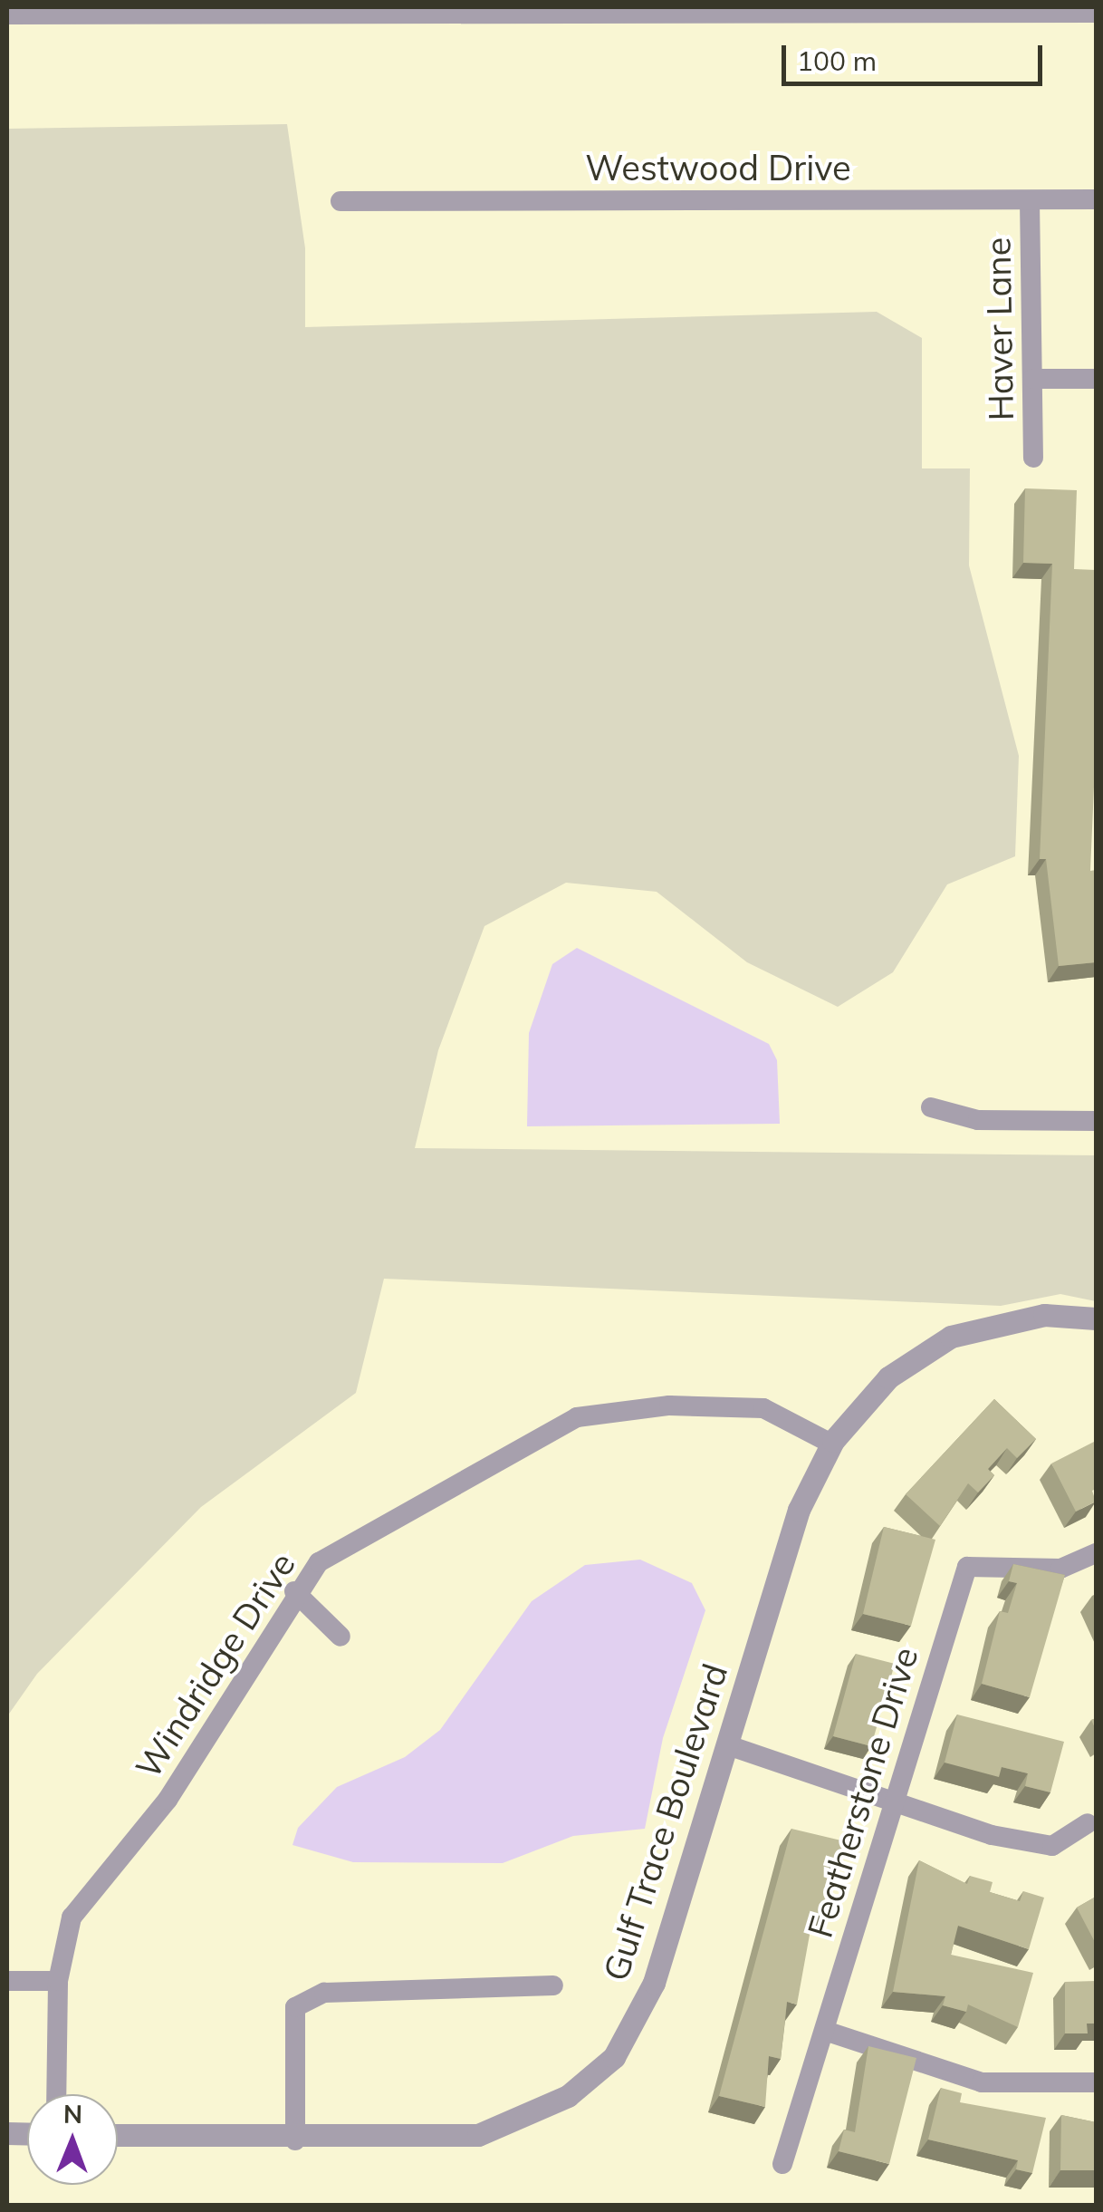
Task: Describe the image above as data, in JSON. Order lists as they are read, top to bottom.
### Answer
{
  "streets": {
    "street": [
      "Westwood Drive",
      "Haver Lane",
      "Windridge Drive",
      "Featherstone Drive",
      "Gulf Trace Boulevard"
    ]
  },
  "crossings": [
    ["Westwood Drive", "Haver Lane"],
    ["Windridge Drive", "Gulf Trace Boulevard"]
  ],
  "scale_bar": "100 m",
  "north": "top"
}
